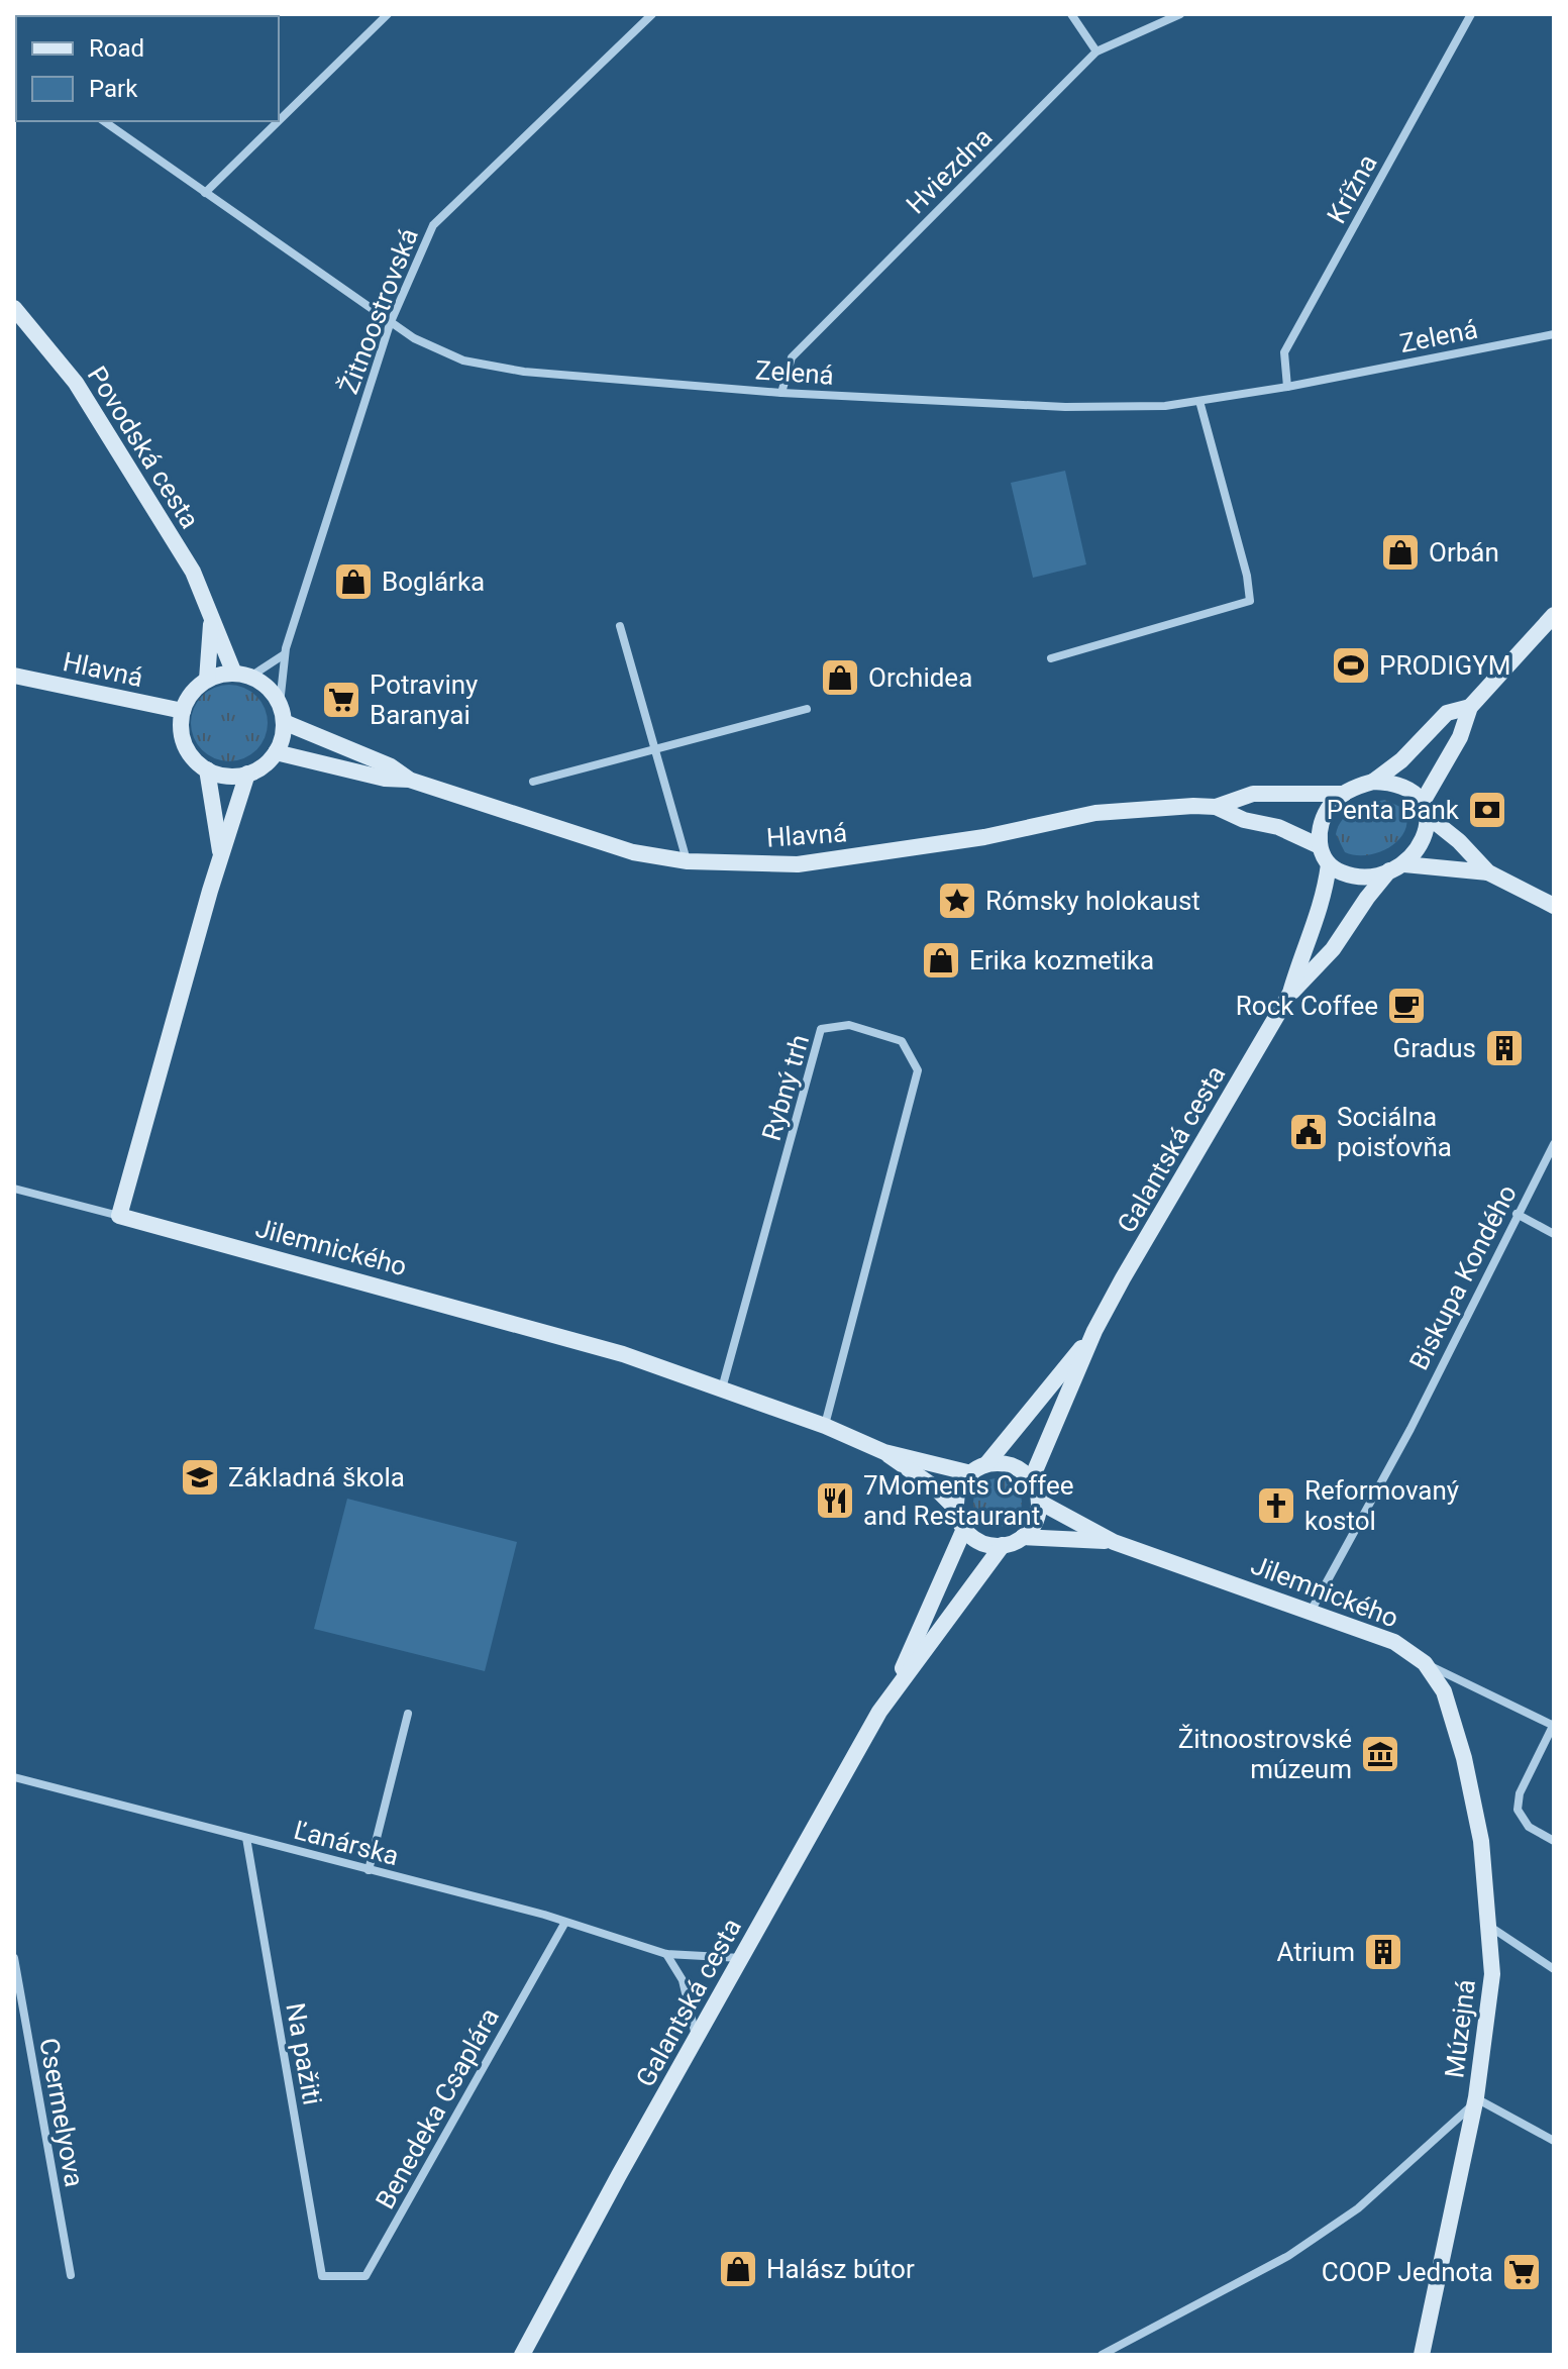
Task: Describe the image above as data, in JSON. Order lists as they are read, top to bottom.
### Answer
{
  "streets": {
    "main road": [
      "Povodská cesta",
      "Hlavná",
      "Galantská cesta",
      "Jilemnického",
      "Múzejná"
    ],
    "street": [
      "Hviezdna",
      "Krížna",
      "Žitnoostrovská",
      "Zelená",
      "Rybný trh",
      "Biskupa Kondého",
      "Ľanárska",
      "Na pažiti",
      "Benedeka Csaplára",
      "Csermelyova"
    ]
  },
  "crossings": [
    ["Hviezdna", "Zelená"],
    ["Krížna", "Zelená"],
    ["Žitnoostrovská", "Zelená"],
    ["Žitnoostrovská", "Povodská cesta"],
    ["Žitnoostrovská", "Hlavná"],
    ["Povodská cesta", "Hlavná"],
    ["Rybný trh", "Jilemnického"],
    ["Galantská cesta", "Jilemnického"],
    ["Galantská cesta", "Ľanárska"],
    ["Jilemnického", "Biskupa Kondého"],
    ["Jilemnického", "Múzejná"],
    ["Ľanárska", "Na pažiti"],
    ["Ľanárska", "Benedeka Csaplára"],
    ["Na pažiti", "Benedeka Csaplára"]
  ],
  "places": {
    "shop": [
      "Orbán",
      "Boglárka",
      "Orchidea",
      "Erika kozmetika",
      "Halász bútor"
    ],
    "sports": ["PRODIGYM"],
    "supermarket": ["Potraviny Baranyai", "COOP Jednota"],
    "bank": ["Penta Bank"],
    "place": ["Rómsky holokaust"],
    "cafe": ["Rock Coffee"],
    "building": ["Gradus", "Atrium"],
    "public building": ["Sociálna poisťovňa"],
    "school or university": ["Základná škola"],
    "restaurant": ["7Moments Coffee and Restaurant"],
    "church": ["Reformovaný kostol"],
    "museum": ["Žitnoostrovské múzeum"]
  },
  "legend": ["Road", "Park"]
}
